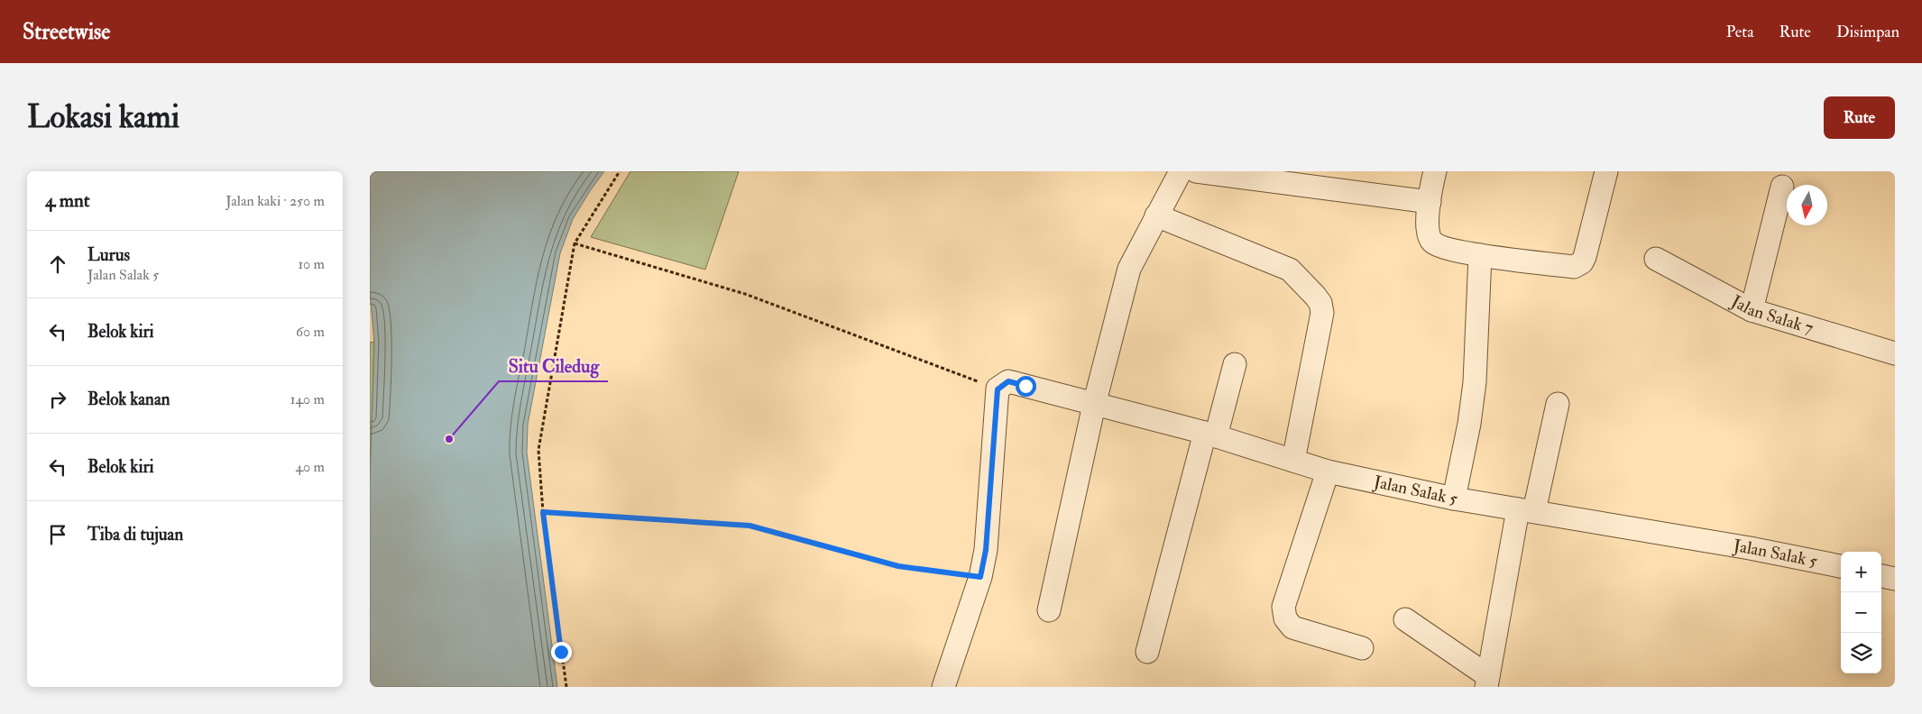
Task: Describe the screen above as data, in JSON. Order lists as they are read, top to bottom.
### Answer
{
  "streets": {
    "street": ["Jalan Salak 7", "Jalan Salak 5"]
  },
  "places": ["Situ Ciledug"],
  "north": "bottom",
  "page": {
    "header": "Streetwise",
    "nav": ["Peta", "Rute", "Disimpan"],
    "buttons": "Rute",
    "title": "Lokasi kami",
    "heading": ["4 mnt", "Jalan kaki · 250 m"],
    "list": [
      ["Lurus", "Jalan Salak 5", "10 m"],
      ["Belok kiri", "60 m"],
      ["Belok kanan", "140 m"],
      ["Belok kiri", "40 m"],
      "Tiba di tujuan"
    ],
    "map_buttons": ["+", "−"]
  }
}
